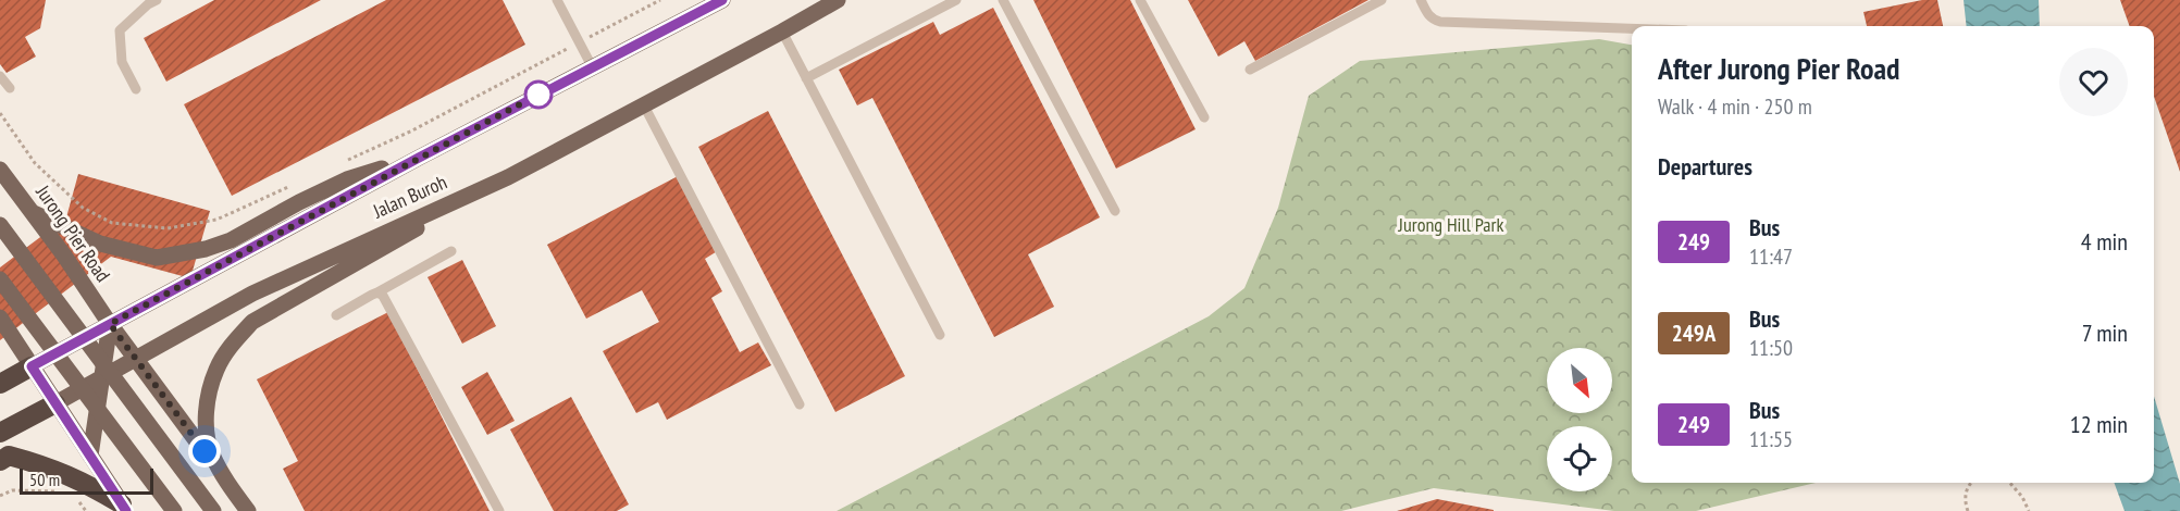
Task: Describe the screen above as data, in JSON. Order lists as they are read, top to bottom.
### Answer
{
  "streets": {
    "highway": ["Jalan Buroh"],
    "main road": ["Jurong Pier Road"]
  },
  "crossings": [
    ["Jalan Buroh", "Jurong Pier Road"]
  ],
  "parks": ["Jurong Hill Park"],
  "lines": ["bus line 249"],
  "scale_bar": "50 m",
  "north": "bottom right",
  "page": {
    "heading": [
      ["After Jurong Pier Road", "Walk · 4 min · 250 m"],
      "Departures"
    ],
    "list": [
      {
        "mark": "249",
        "name": "Bus",
        "note": "11:47",
        "value": "4 min"
      },
      {
        "mark": "249A",
        "name": "Bus",
        "note": "11:50",
        "value": "7 min"
      },
      {
        "mark": "249",
        "name": "Bus",
        "note": "11:55",
        "value": "12 min"
      }
    ],
    "scale": "50 m"
  }
}
